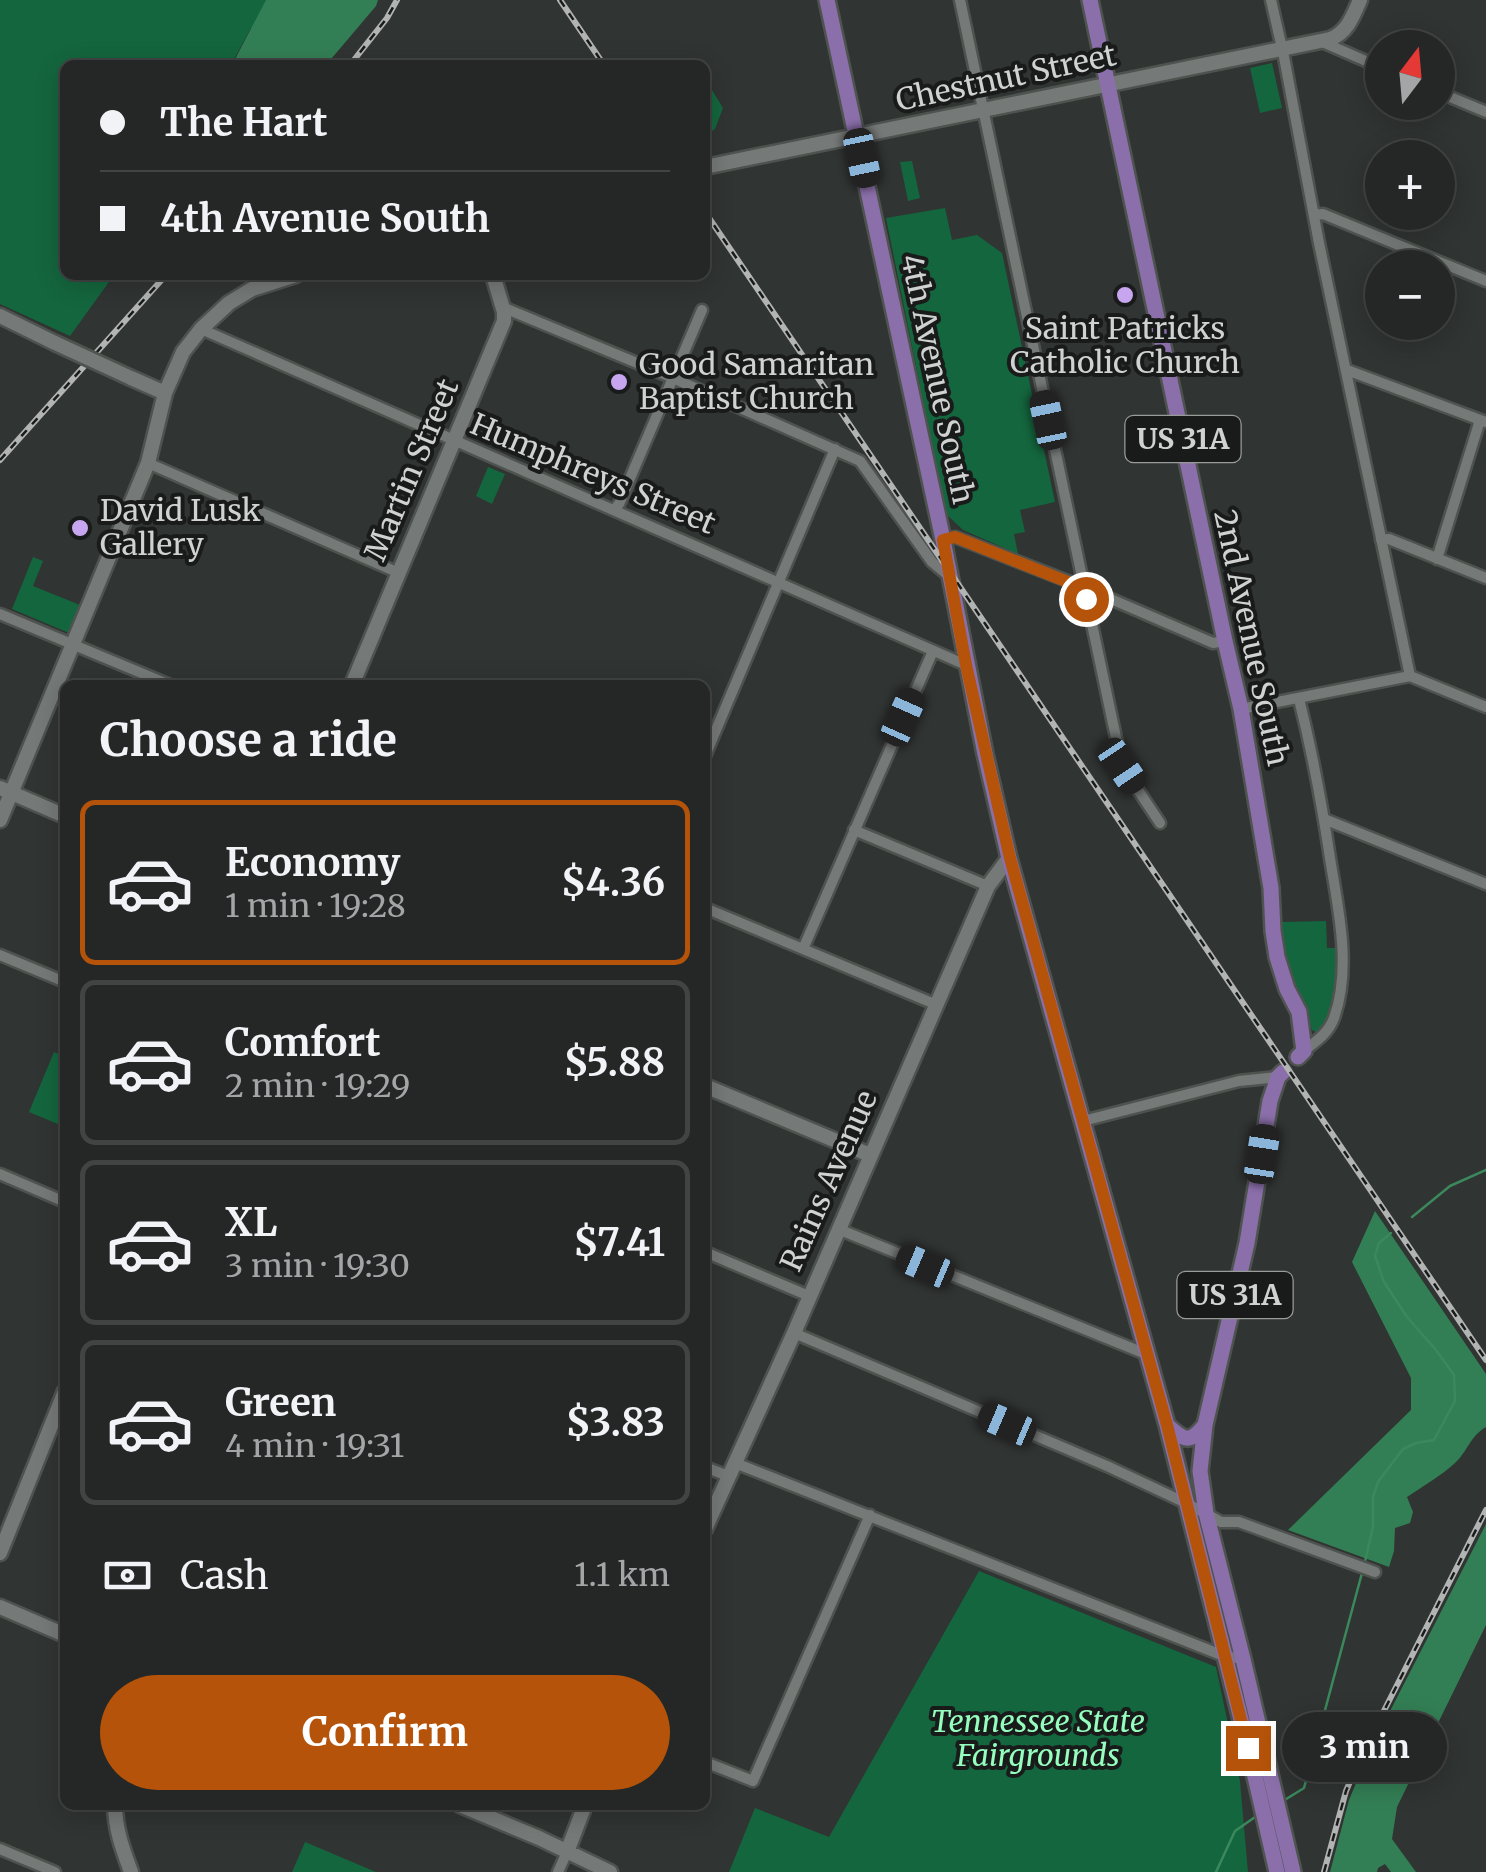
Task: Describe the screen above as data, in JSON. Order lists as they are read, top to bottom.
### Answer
{
  "streets": {
    "main road": ["4th Avenue South", "US 31A", "2nd Avenue South"],
    "street": [
      "Chestnut Street",
      "Martin Street",
      "Humphreys Street",
      "Rains Avenue"
    ]
  },
  "crossings": [
    ["Chestnut Street", "4th Avenue South"],
    ["Chestnut Street", "2nd Avenue South"],
    ["4th Avenue South", "US 31A"],
    ["4th Avenue South", "Humphreys Street"],
    ["4th Avenue South", "Rains Avenue"],
    ["Martin Street", "Humphreys Street"]
  ],
  "parks": ["Tennessee State Fairgrounds"],
  "places": ["Saint Patricks Catholic Church", "Good Samaritan Baptist Church", "David Lusk Gallery"],
  "north": "top",
  "page": {
    "map_buttons": ["+", "−"],
    "banner": ["The Hart", "4th Avenue South"],
    "heading": "Choose a ride",
    "list": [
      {
        "name": "Economy",
        "note": "1 min · 19:28",
        "value": "$4.36"
      },
      {
        "name": "Comfort",
        "note": "2 min · 19:29",
        "value": "$5.88"
      },
      {
        "name": "XL",
        "note": "3 min · 19:30",
        "value": "$7.41"
      },
      {
        "name": "Green",
        "note": "4 min · 19:31",
        "value": "$3.83"
      }
    ],
    "pay": ["Cash", "1.1 km"],
    "buttons": "Confirm",
    "bubble": "3 min"
  }
}
